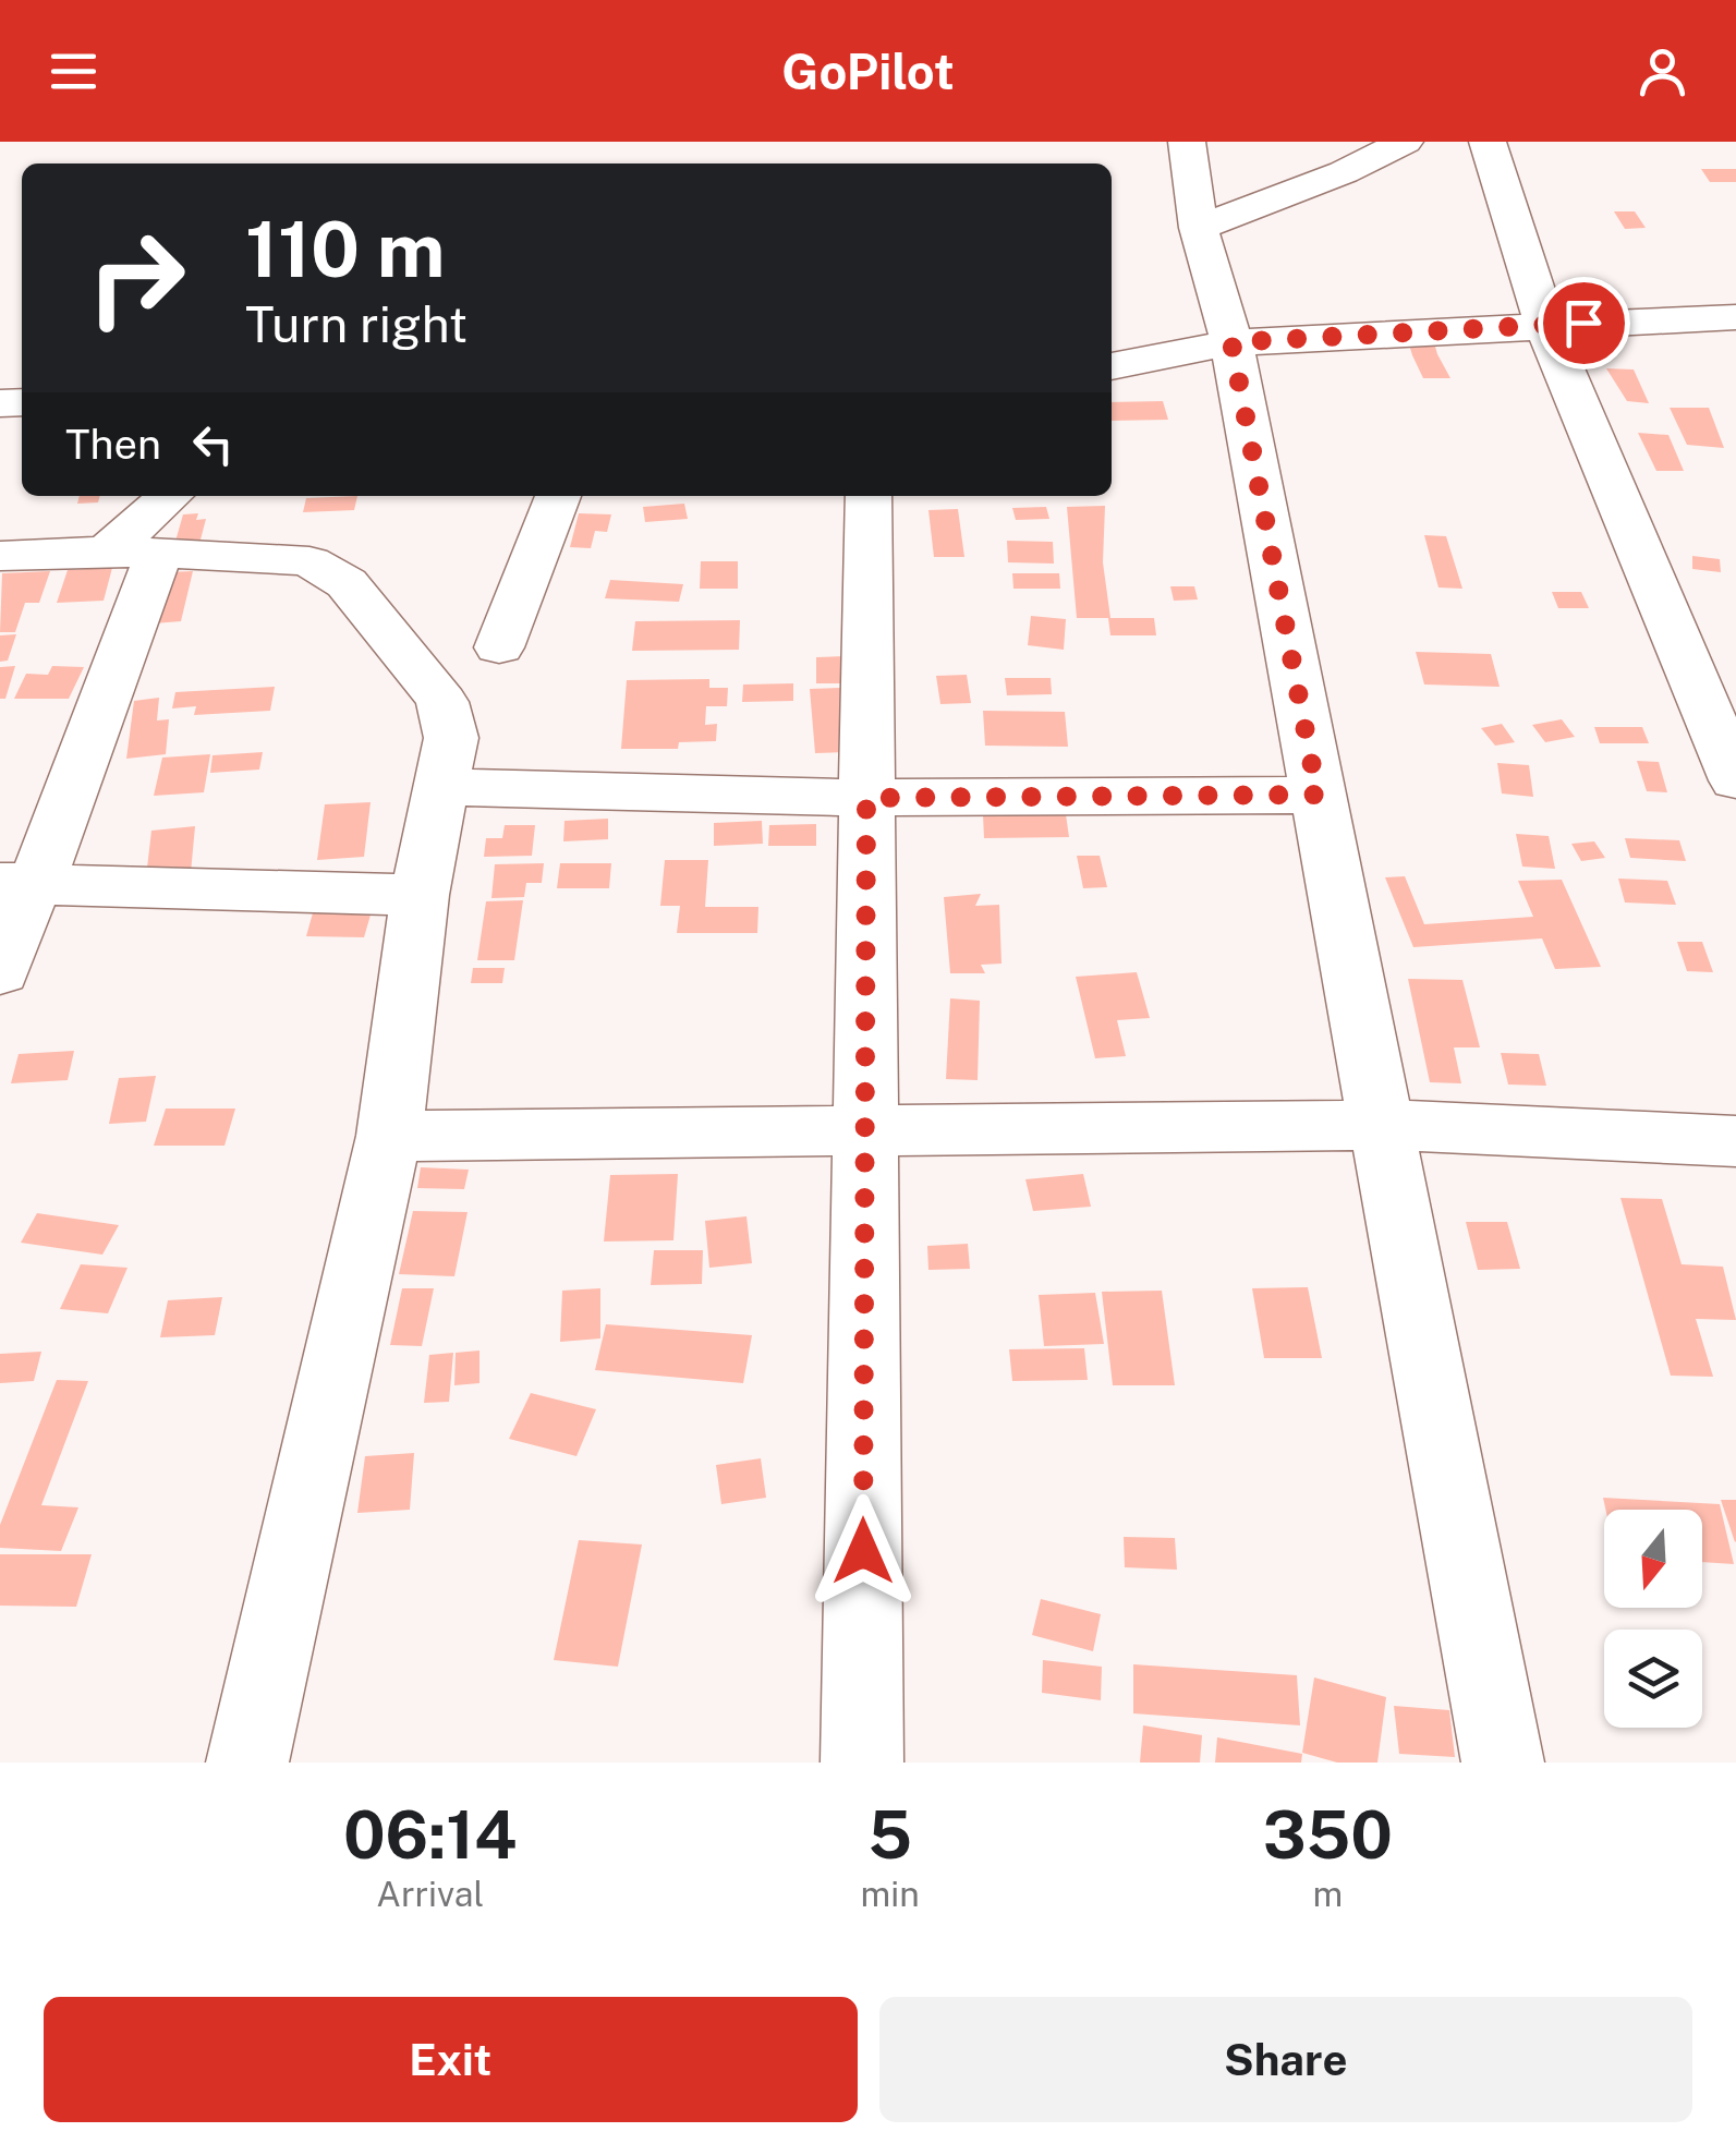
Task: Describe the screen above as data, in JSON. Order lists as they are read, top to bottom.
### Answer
{
  "north": "bottom",
  "page": {
    "header": "GoPilot",
    "turn": ["110 m", "Turn right"],
    "then": "Then",
    "eta": [
      "06:14",
      "Arrival",
      "5",
      "min",
      "350",
      "m"
    ],
    "buttons": ["Exit", "Share"]
  }
}
